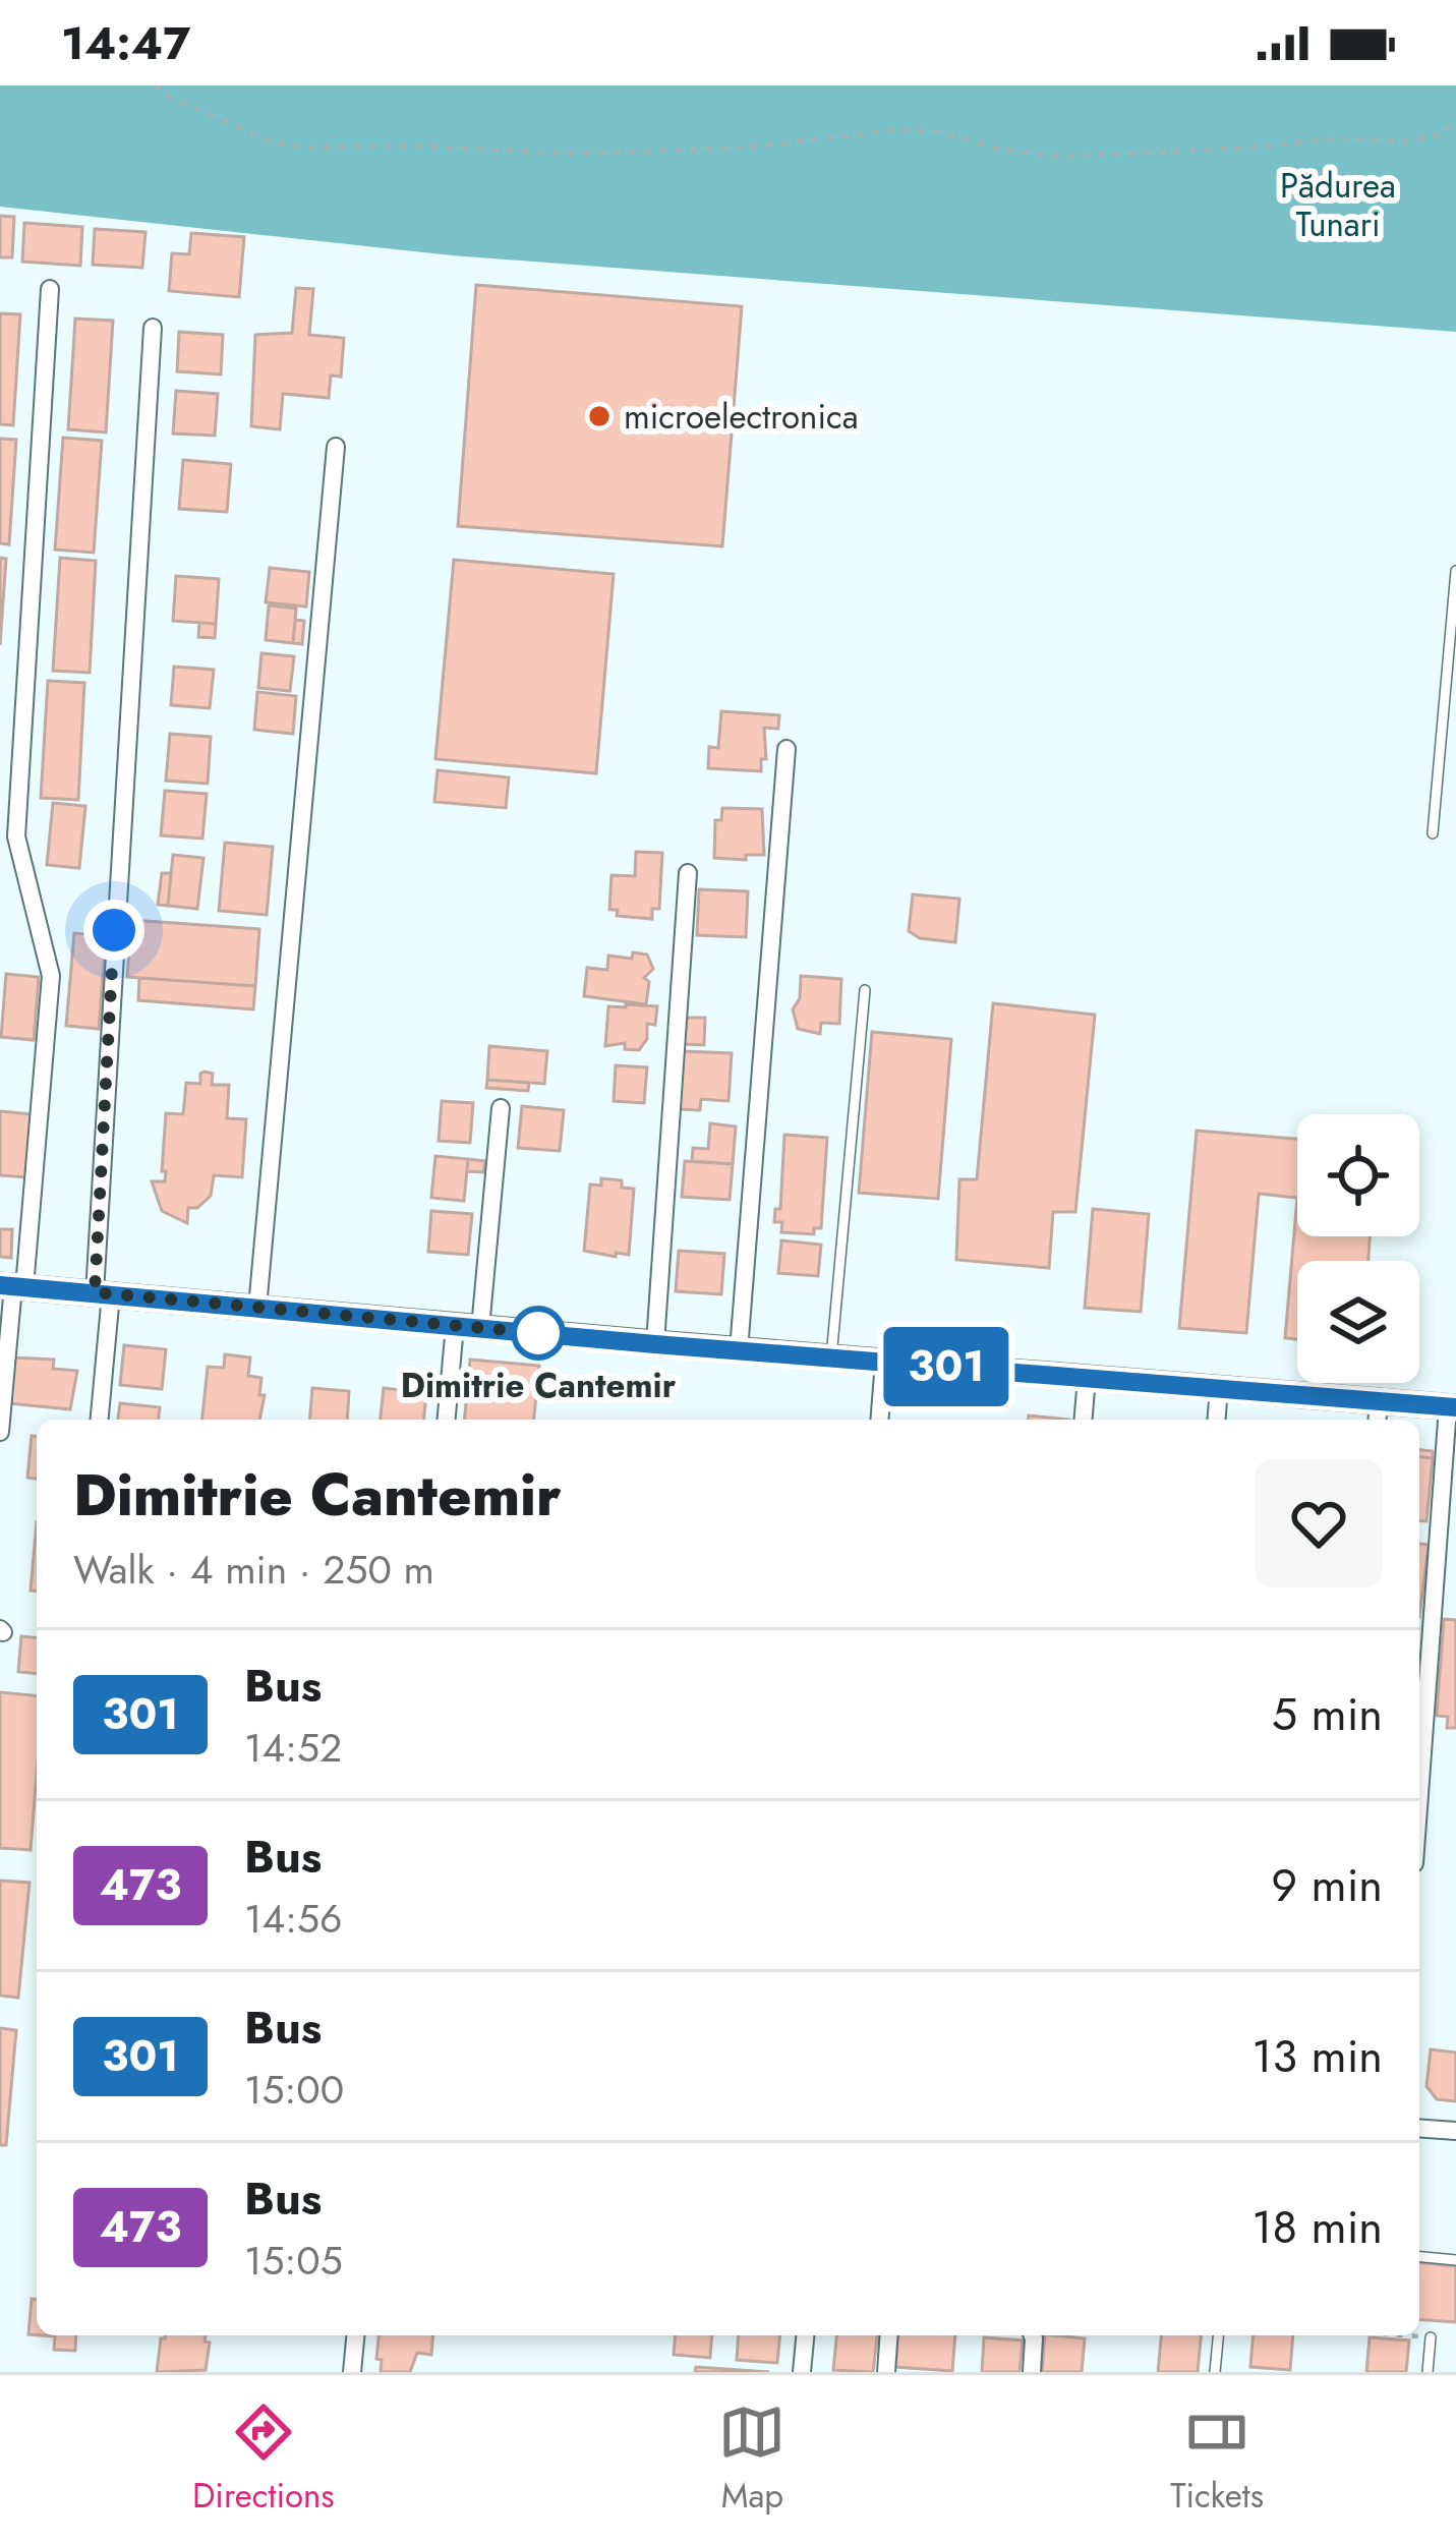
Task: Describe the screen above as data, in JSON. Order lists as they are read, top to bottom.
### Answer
{
  "parks": ["Pădurea Tunari"],
  "places": ["microelectronica", "Dimitrie Cantemir"],
  "lines": ["bus line 301"],
  "page": {
    "status": "14:47",
    "on_map": "301",
    "heading": ["Dimitrie Cantemir", "Walk · 4 min · 250 m"],
    "list": [
      {
        "mark": "301",
        "name": "Bus",
        "note": "14:52",
        "value": "5 min"
      },
      {
        "mark": "473",
        "name": "Bus",
        "note": "14:56",
        "value": "9 min"
      },
      {
        "mark": "301",
        "name": "Bus",
        "note": "15:00",
        "value": "13 min"
      },
      {
        "mark": "473",
        "name": "Bus",
        "note": "15:05",
        "value": "18 min"
      }
    ],
    "tabs": ["Directions", "Map", "Tickets"]
  }
}
